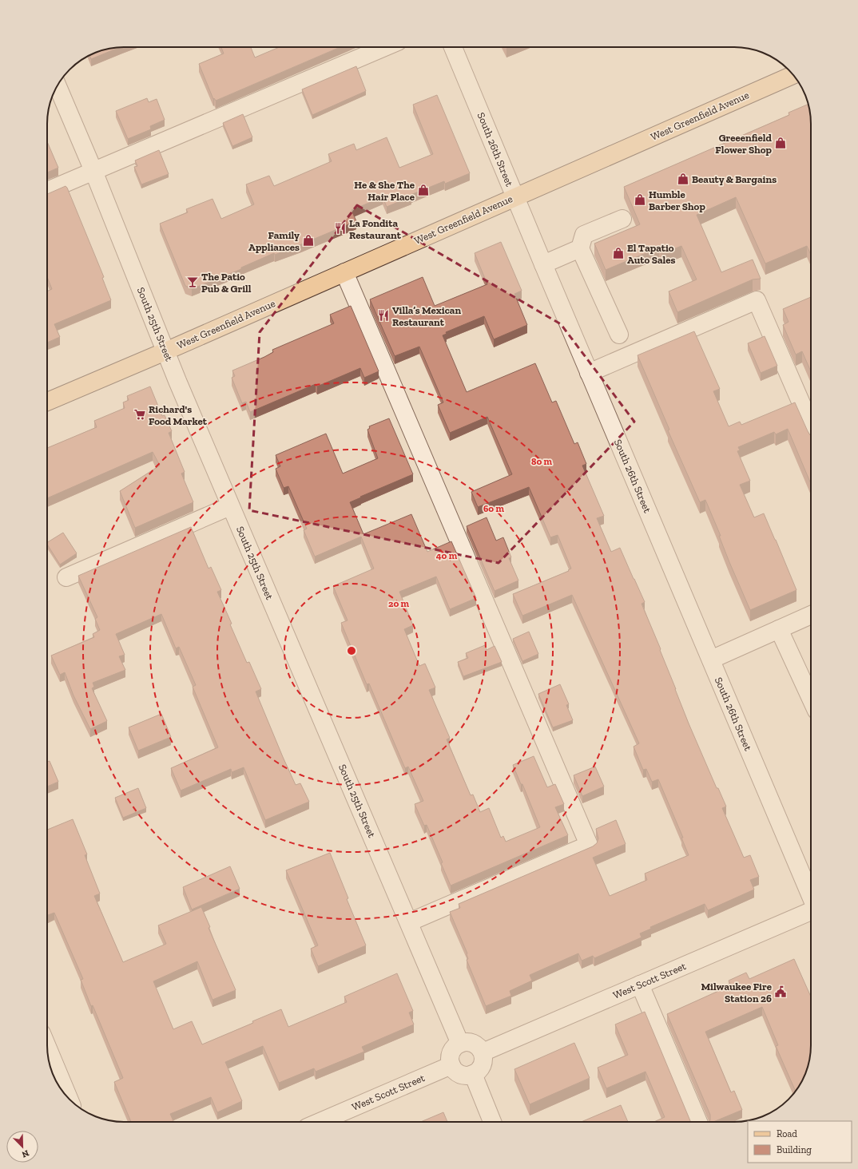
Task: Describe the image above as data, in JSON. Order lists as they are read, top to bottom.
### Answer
{
  "streets": {
    "main road": ["West Greenfield Avenue"],
    "street": ["South 26th Street", "South 25th Street", "West Scott Street"]
  },
  "crossings": [
    ["West Greenfield Avenue", "South 26th Street"],
    ["West Greenfield Avenue", "South 25th Street"],
    ["South 25th Street", "West Scott Street"]
  ],
  "places": {
    "shop": [
      "Greeenfield Flower Shop",
      "Beauty & Bargains",
      "He & She The Hair Place",
      "Humble Barber Shop",
      "Family Appliances",
      "El Tapatio Auto Sales"
    ],
    "restaurant": ["La Fondita Restaurant", "Villa’s Mexican Restaurant"],
    "bar": ["The Patio Pub & Grill"],
    "supermarket": ["Richard's Food Market"],
    "public building": ["Milwaukee Fire Station 26"]
  },
  "legend": ["Road", "Building"],
  "north": "bottom right",
  "rings": [
    "80 m",
    "60 m",
    "40 m",
    "20 m"
  ]
}
